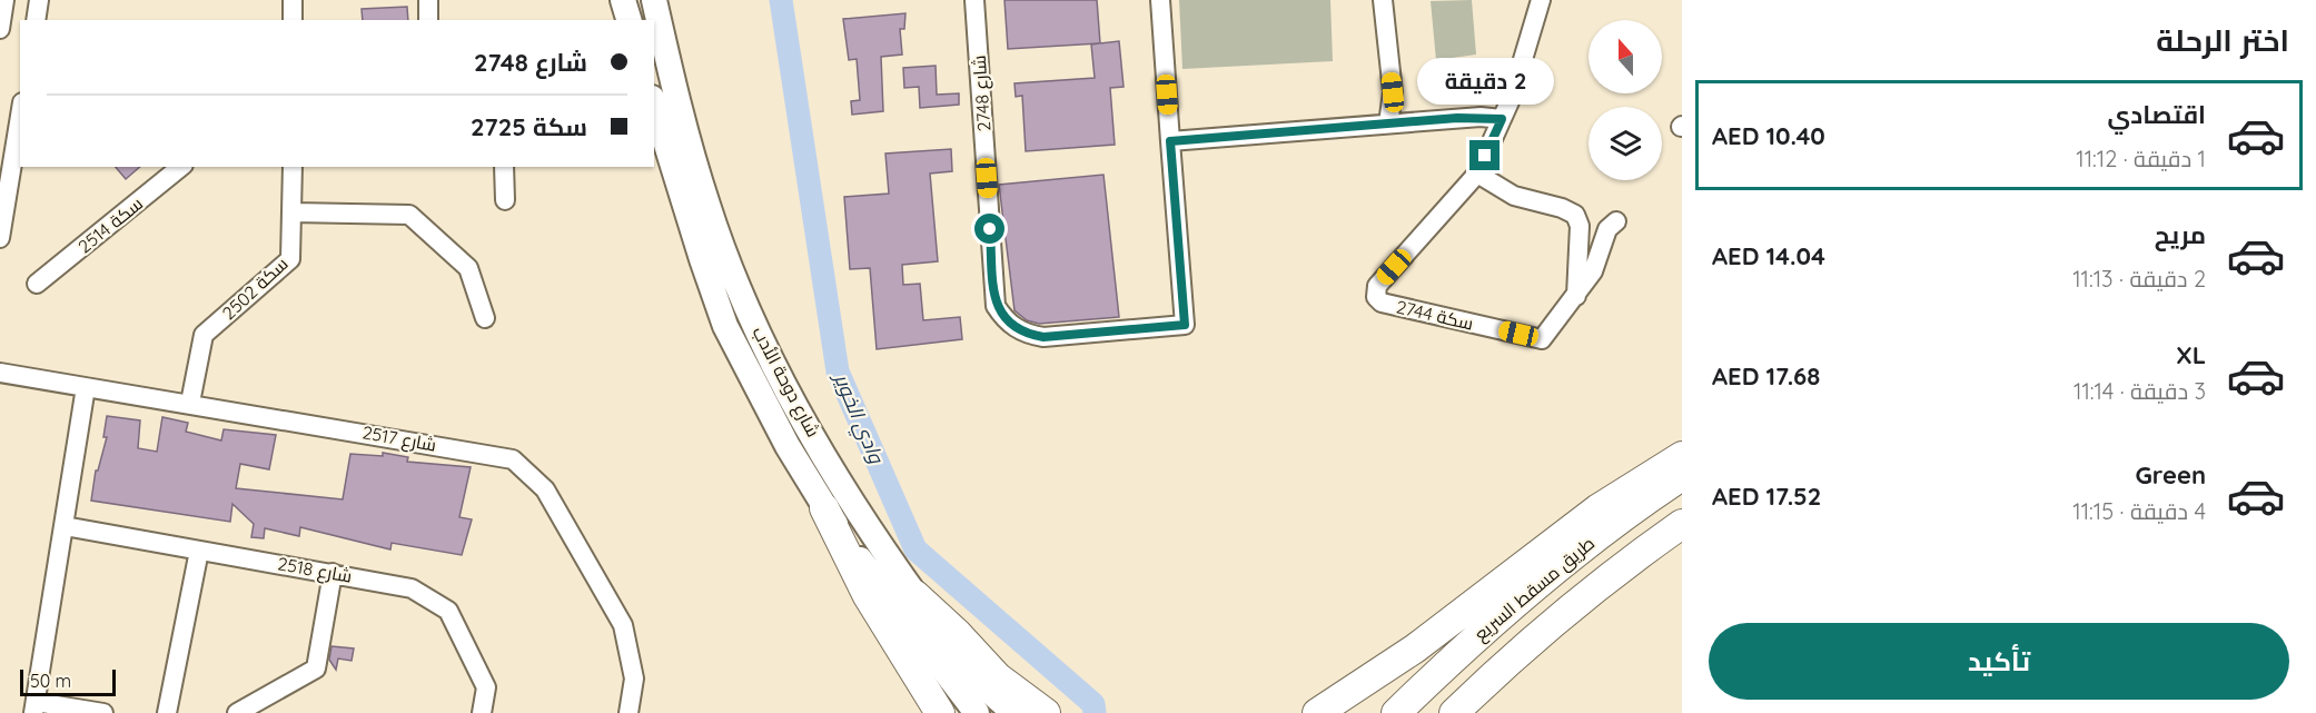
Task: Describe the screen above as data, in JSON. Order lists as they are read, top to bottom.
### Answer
{
  "streets": {
    "highway": ["طريق مسقط السريع"],
    "main road": ["شارع دوحة الأدب"],
    "street": [
      "شارع 2748",
      "سكة 2514",
      "2502 سكة",
      "سكة 2744",
      "2517 شارع",
      "2518 شارع"
    ]
  },
  "crossings": [
    ["2502 سكة", "2517 شارع"]
  ],
  "water": ["وادي الخوير"],
  "scale_bar": "50 m",
  "north": "top",
  "page": {
    "heading": "اختر الرحلة",
    "banner": ["شارع 2748", "سكة 2725"],
    "bubble": "2 دقيقة",
    "list": [
      {
        "name": "اقتصادي",
        "note": "1 دقيقة · 11:12",
        "value": "AED 10.40"
      },
      {
        "name": "مريح",
        "note": "2 دقيقة · 11:13",
        "value": "AED 14.04"
      },
      {
        "name": "XL",
        "note": "3 دقيقة · 11:14",
        "value": "AED 17.68"
      },
      {
        "name": "Green",
        "note": "4 دقيقة · 11:15",
        "value": "AED 17.52"
      }
    ],
    "buttons": "تأكيد",
    "scale": "50 m"
  }
}
